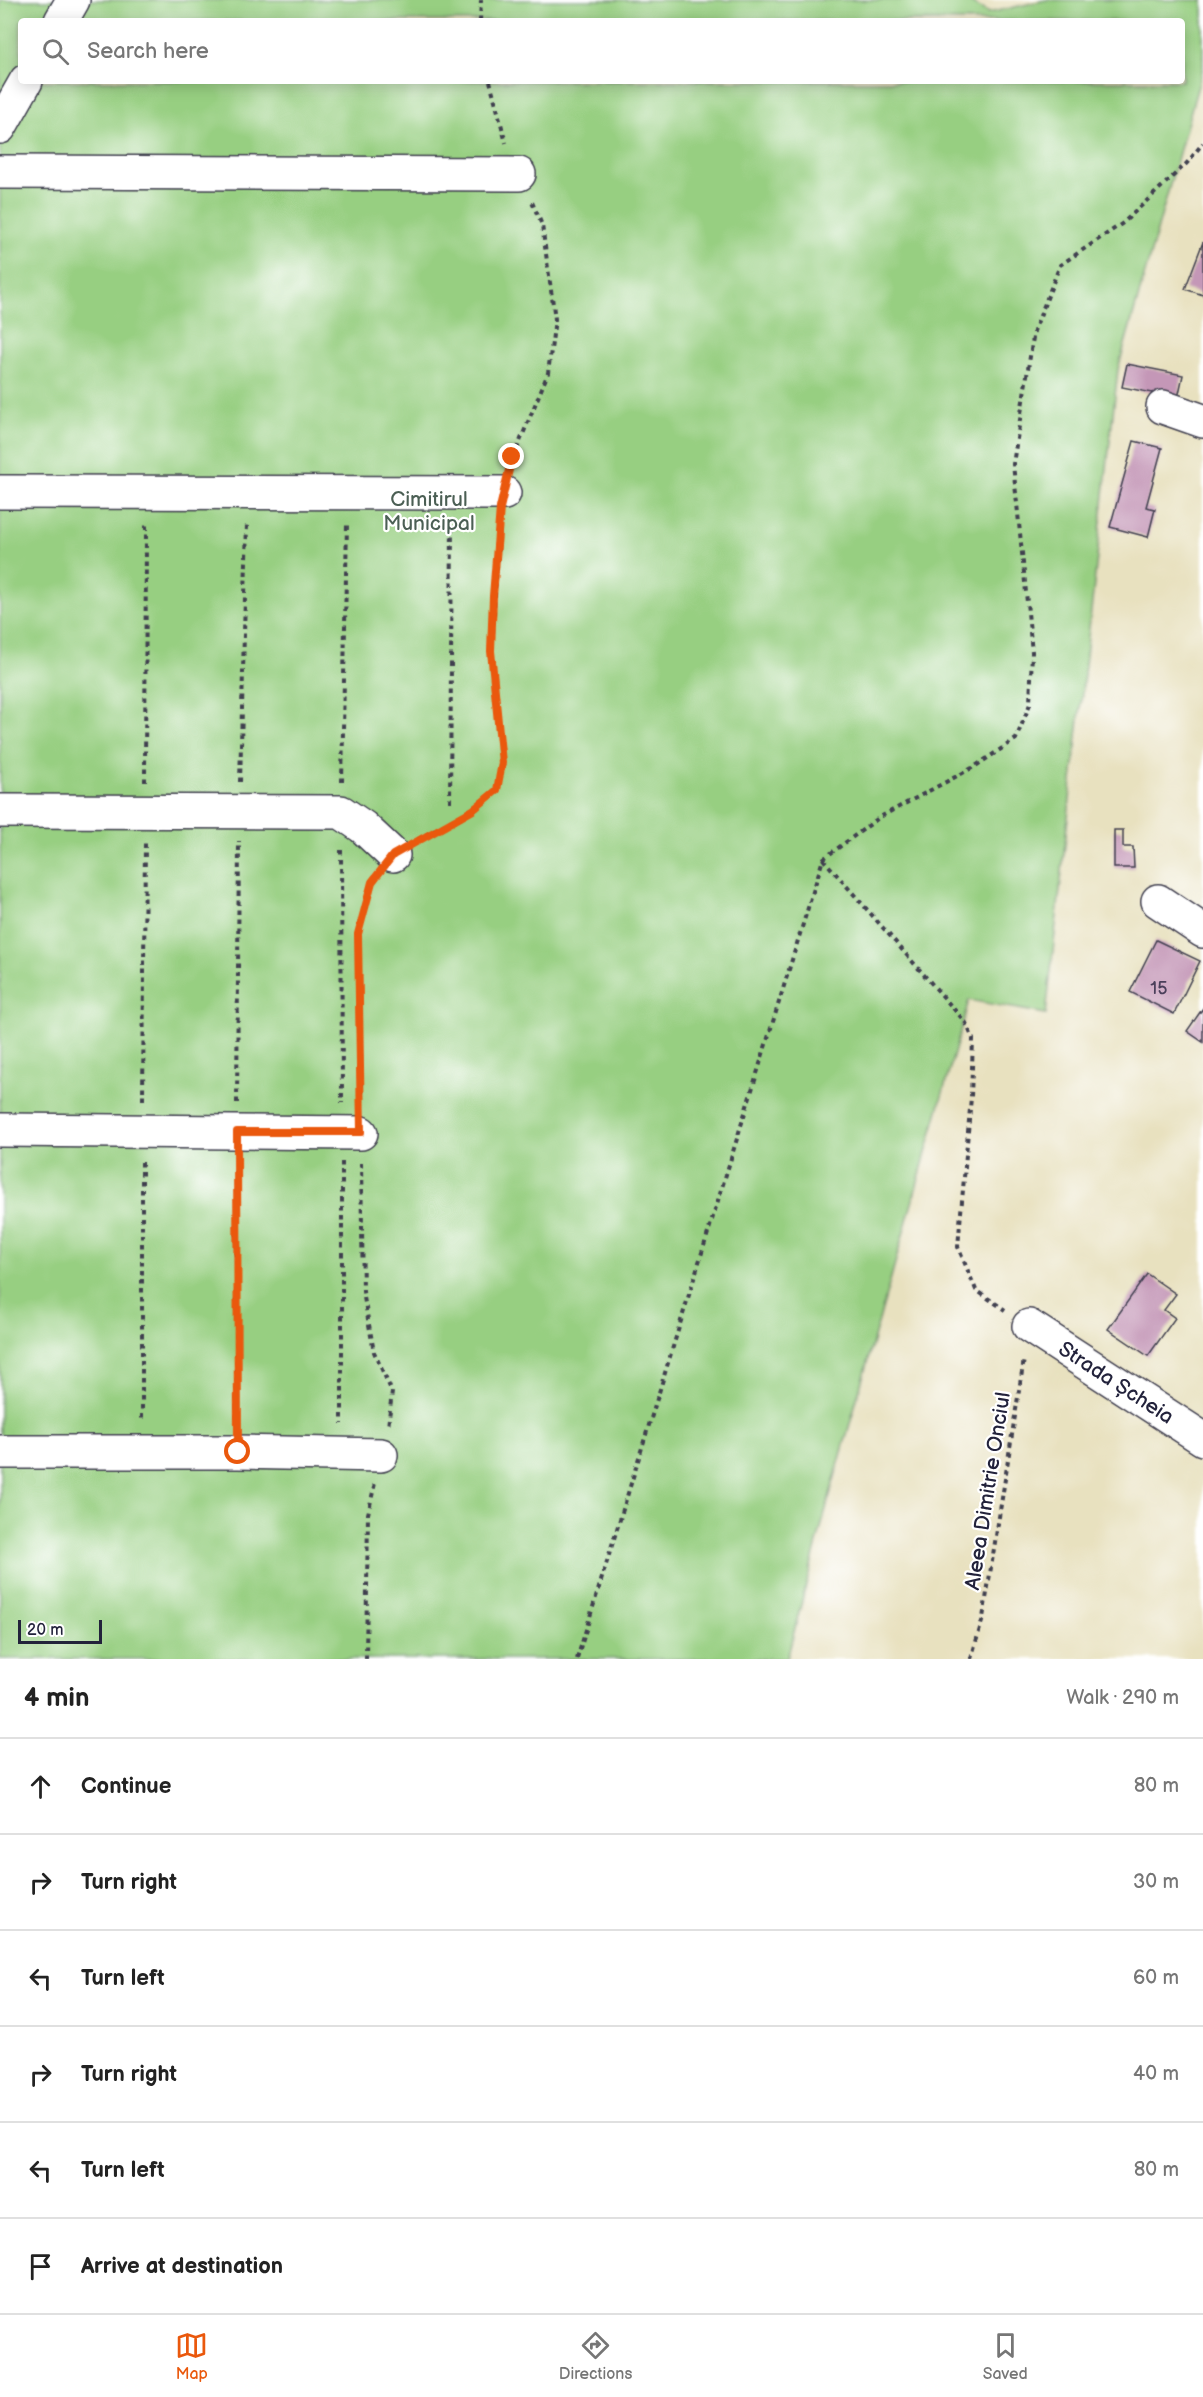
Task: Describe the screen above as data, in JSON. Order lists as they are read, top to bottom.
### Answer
{
  "streets": {
    "street": ["Strada Șcheia"],
    "path": ["Aleea Dimitrie Onciul"]
  },
  "crossings": [
    ["Strada Șcheia", "Aleea Dimitrie Onciul"]
  ],
  "parks": ["Cimitirul Municipal"],
  "house_numbers": ["15"],
  "scale_bar": "20 m",
  "page": {
    "search": "Search here",
    "scale": "20 m",
    "heading": ["4 min", "Walk · 290 m"],
    "list": [
      ["Continue", "80 m"],
      ["Turn right", "30 m"],
      ["Turn left", "60 m"],
      ["Turn right", "40 m"],
      ["Turn left", "80 m"],
      "Arrive at destination"
    ],
    "nav": ["Map", "Directions", "Saved"]
  }
}
